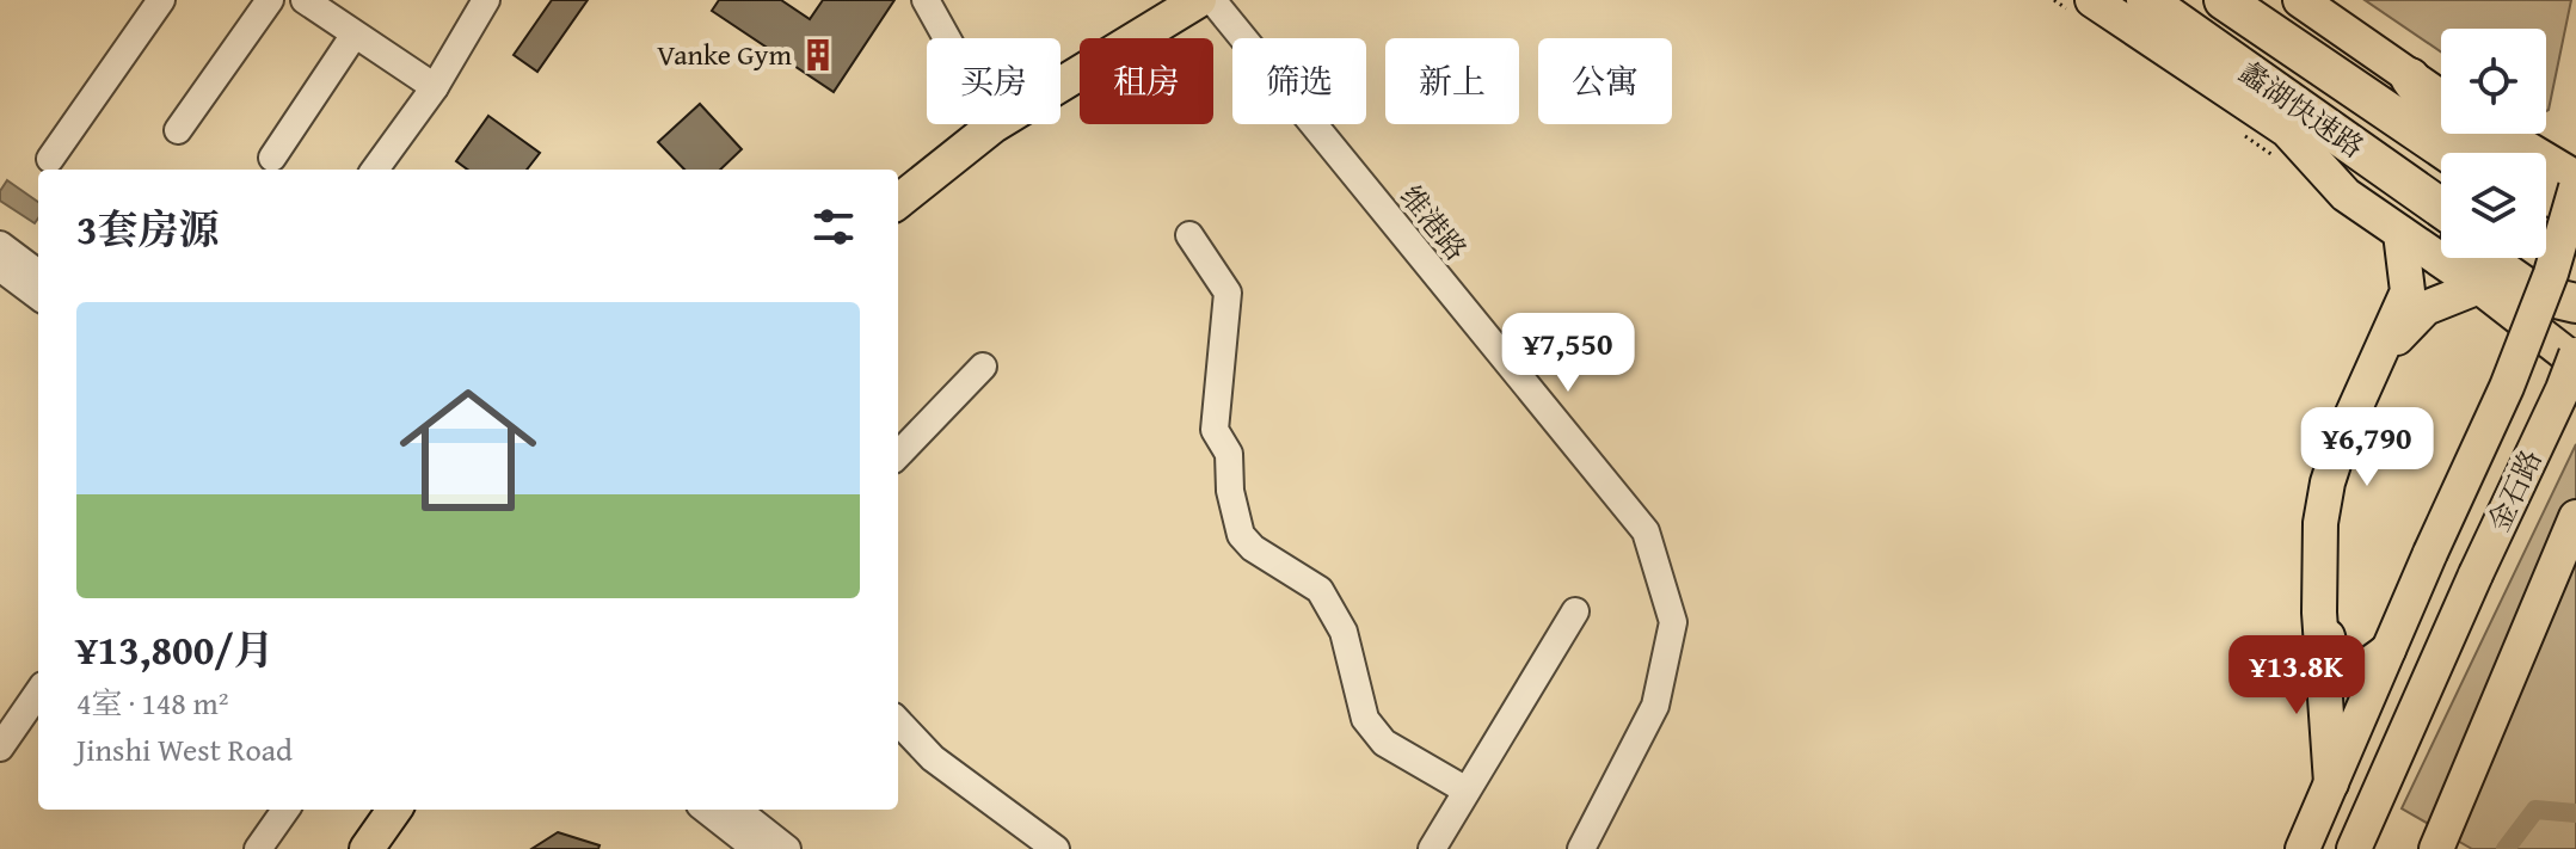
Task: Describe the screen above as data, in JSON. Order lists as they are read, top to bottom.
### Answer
{
  "streets": {
    "highway": ["蠡湖快速路"],
    "main road": ["金石路"],
    "street": ["维港路"]
  },
  "places": {
    "building": ["Vanke Gym"]
  },
  "page": {
    "chip": [
      "买房",
      "租房",
      "筛选",
      "新上",
      "公寓"
    ],
    "heading": "3套房源",
    "list": [
      {
        "name": "¥13,800/月",
        "note": "4室 · 148 m² · Jinshi West Road"
      }
    ],
    "price": ["¥7,550", "¥6,790", "¥13.8K"]
  }
}
